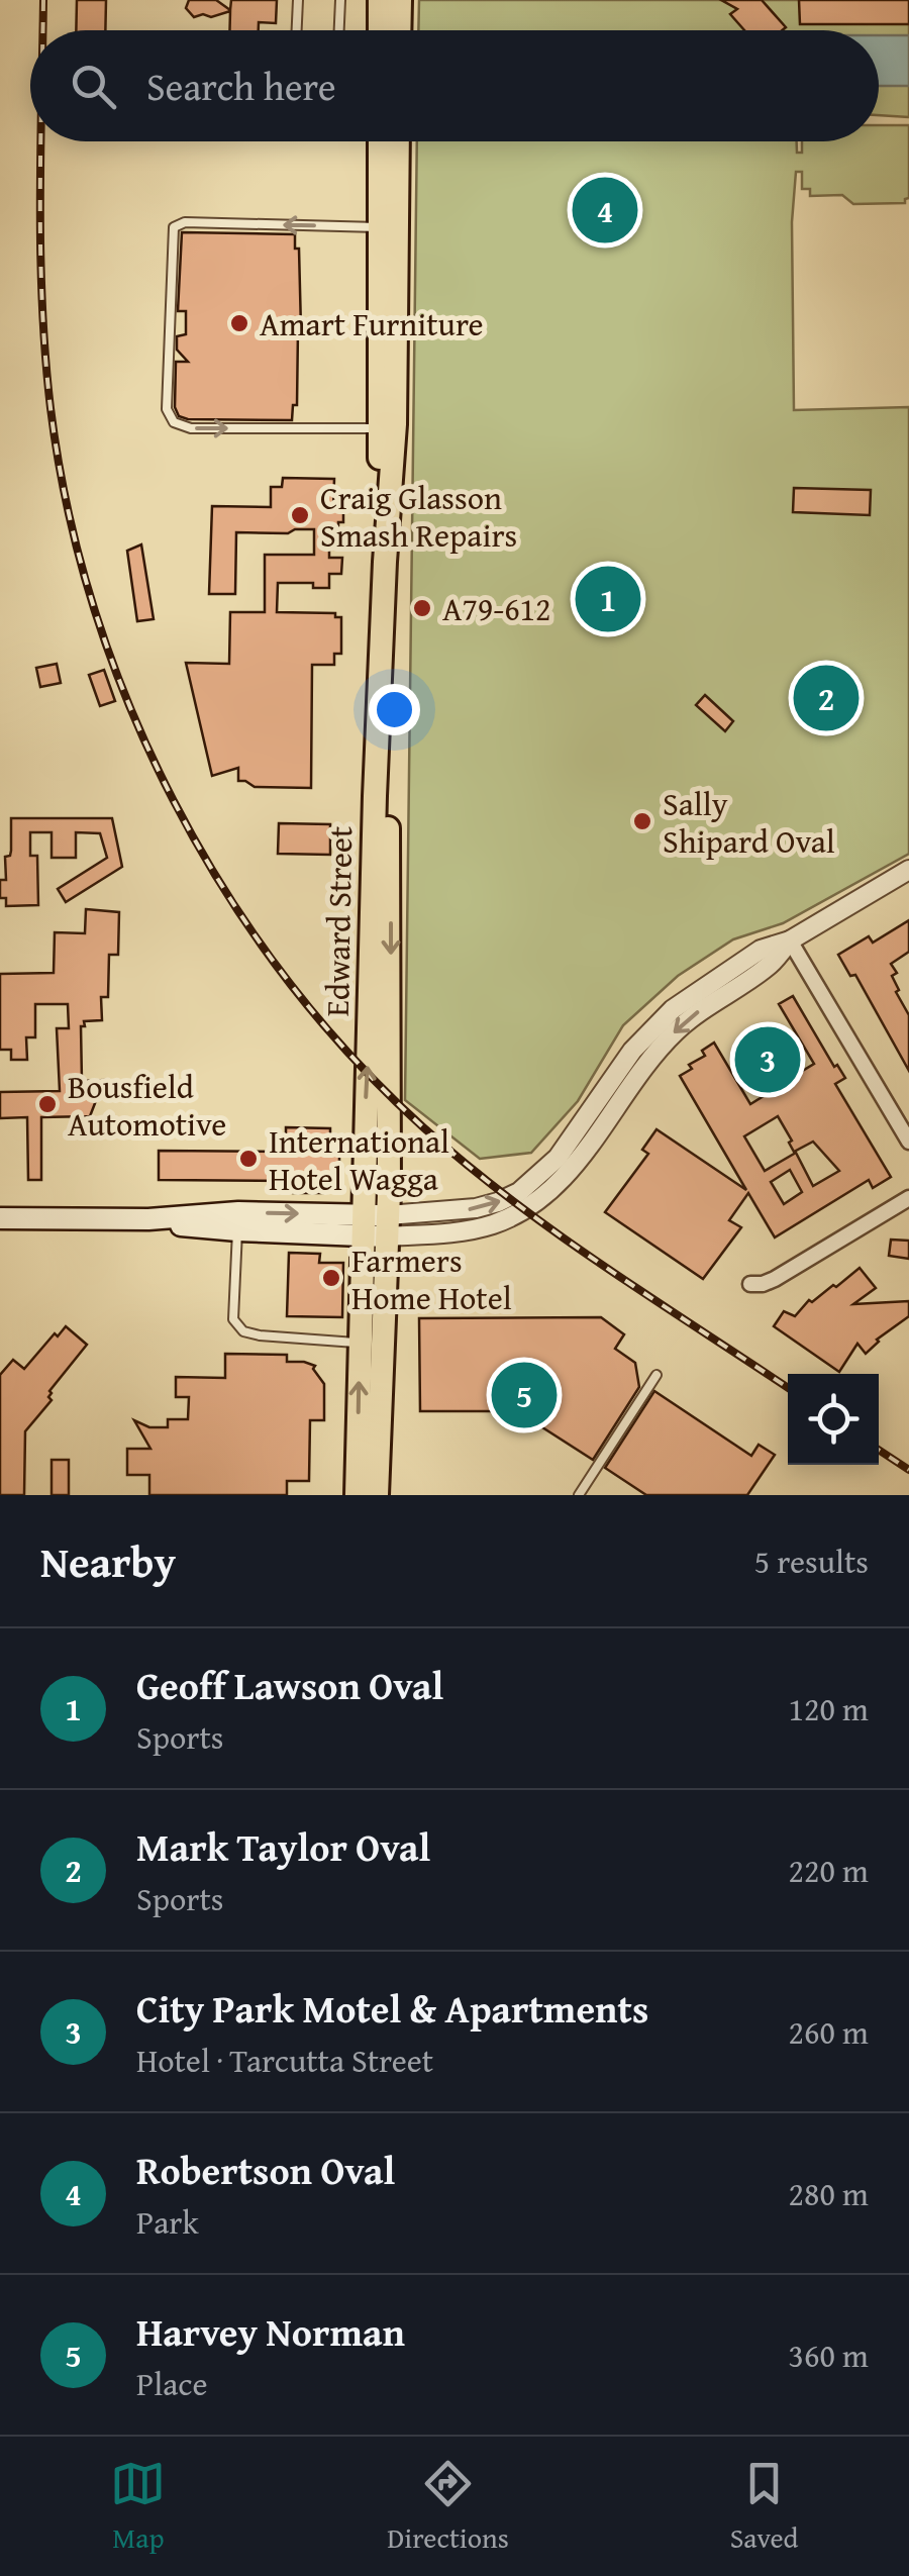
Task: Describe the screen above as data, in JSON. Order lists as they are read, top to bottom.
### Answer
{
  "streets": {
    "highway": ["Edward Street"]
  },
  "places": [
    "Amart Furniture",
    "Craig Glasson Smash Repairs",
    "A79-612",
    "Sally Shipard Oval",
    "Bousfield Automotive",
    "International Hotel Wagga",
    "Farmers Home Hotel"
  ],
  "page": {
    "search": "Search here",
    "pins": [
      "4",
      "1",
      "2",
      "3",
      "5"
    ],
    "heading": ["Nearby", "5 results"],
    "list": [
      {
        "mark": "1",
        "name": "Geoff Lawson Oval",
        "note": "Sports",
        "value": "120 m"
      },
      {
        "mark": "2",
        "name": "Mark Taylor Oval",
        "note": "Sports",
        "value": "220 m"
      },
      {
        "mark": "3",
        "name": "City Park Motel & Apartments",
        "note": "Hotel · Tarcutta Street",
        "value": "260 m"
      },
      {
        "mark": "4",
        "name": "Robertson Oval",
        "note": "Park",
        "value": "280 m"
      },
      {
        "mark": "5",
        "name": "Harvey Norman",
        "note": "Place",
        "value": "360 m"
      }
    ],
    "nav": ["Map", "Directions", "Saved"]
  }
}
